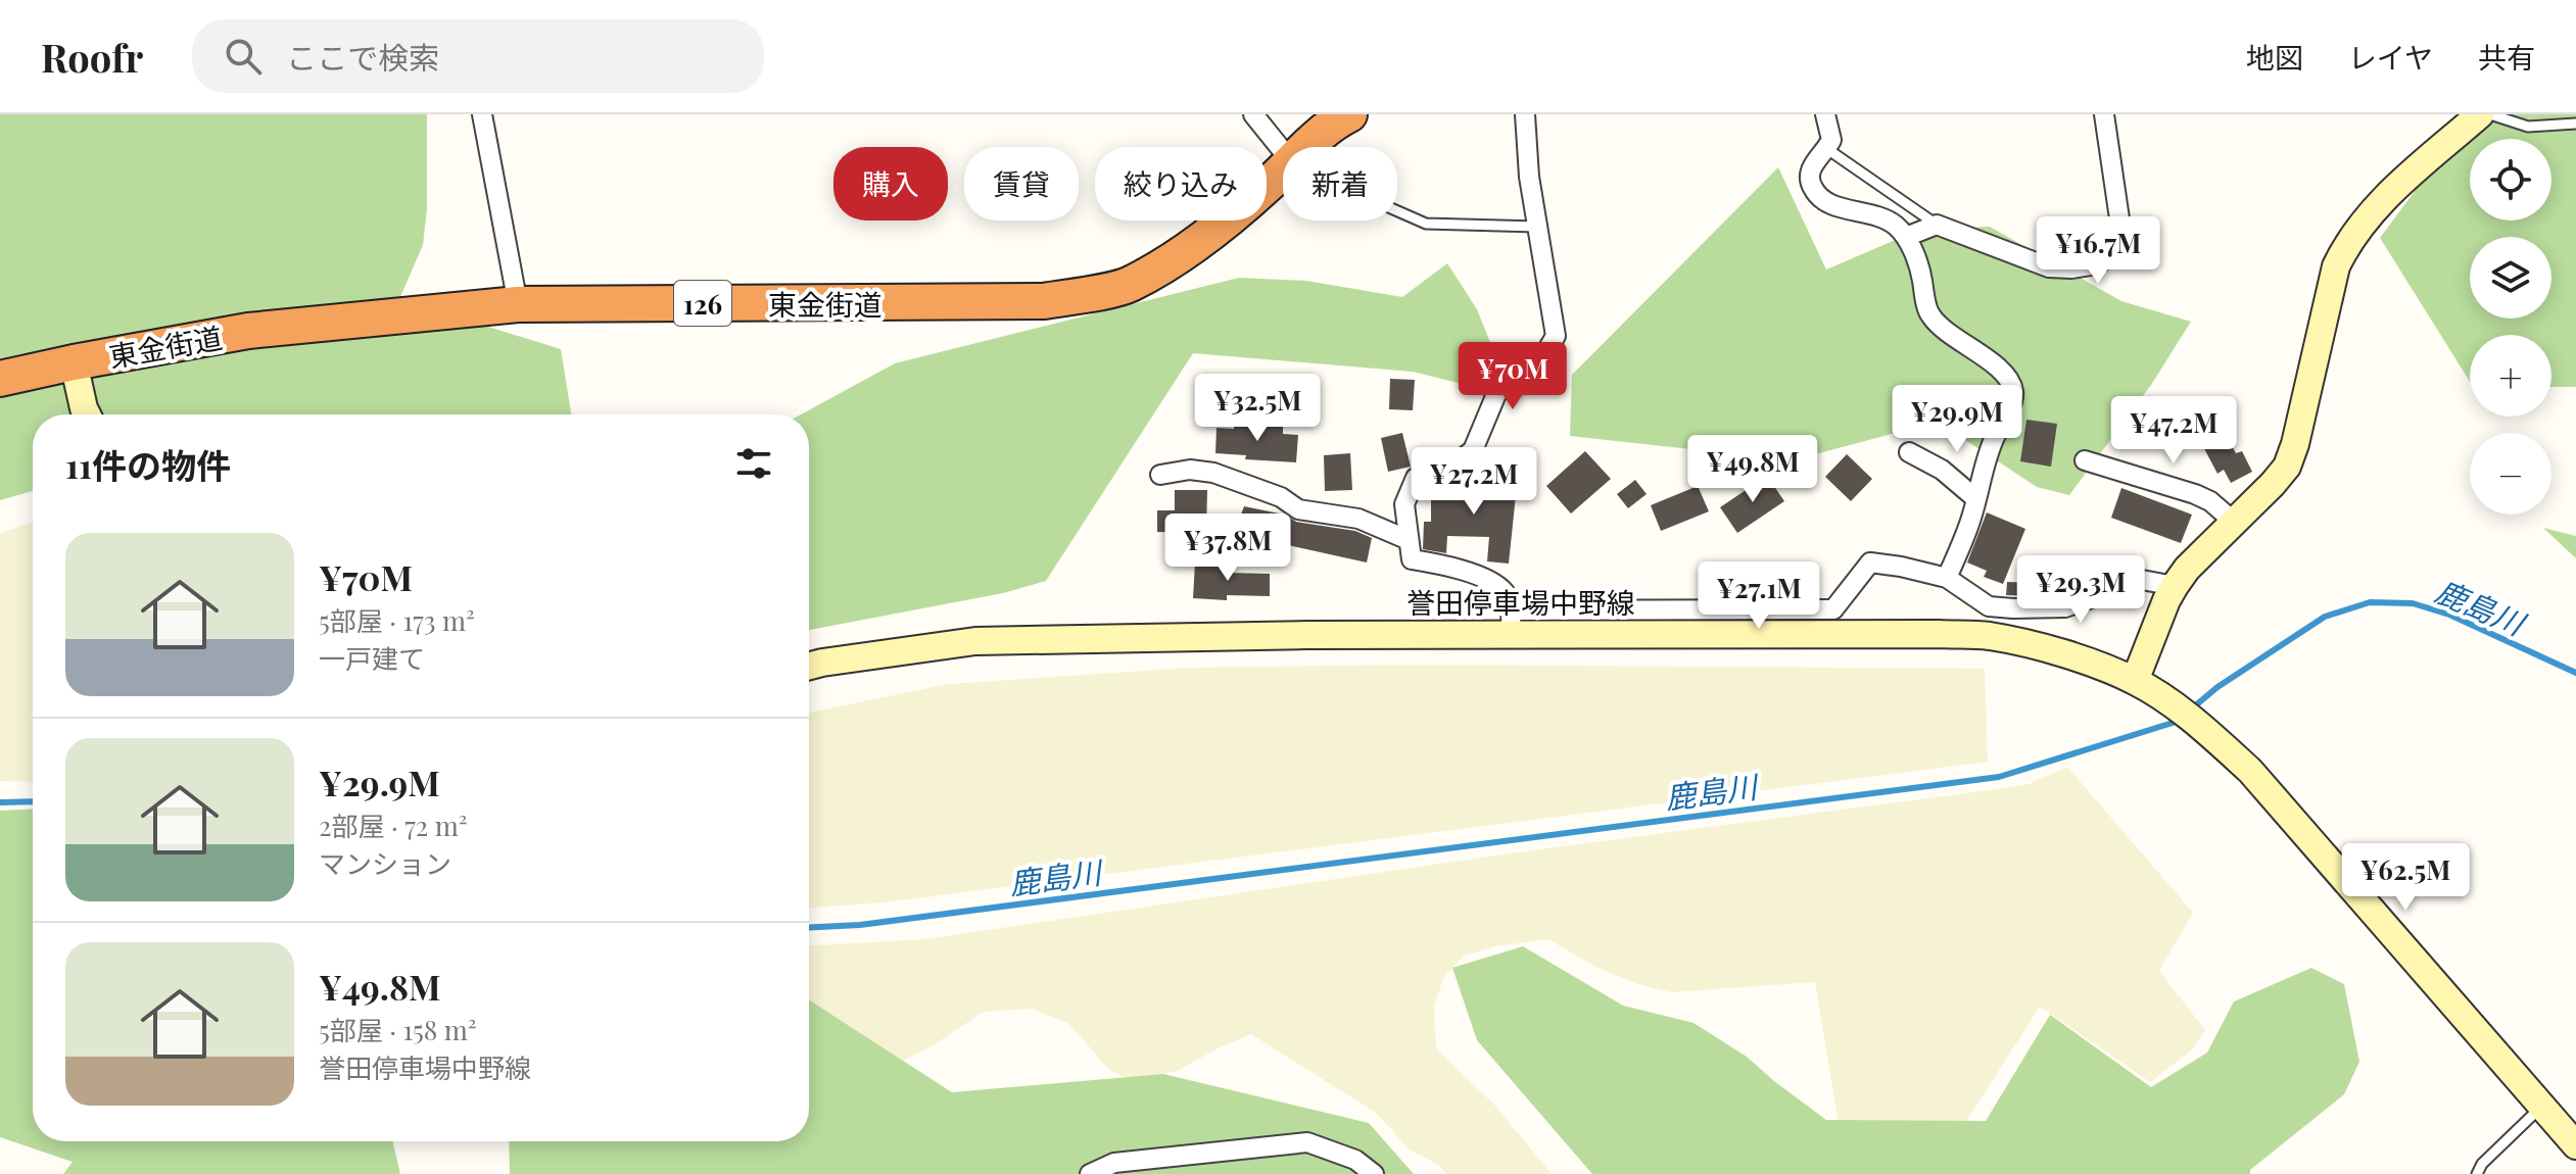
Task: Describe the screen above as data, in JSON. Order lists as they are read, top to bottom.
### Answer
{
  "streets": {
    "highway": ["126", "東金街道"],
    "main road": ["誉田停車場中野線"]
  },
  "water": ["鹿島川"],
  "page": {
    "header": "Roofr",
    "search": "ここで検索",
    "nav": ["地図", "レイヤ", "共有"],
    "map_buttons": ["+", "−"],
    "chip": [
      "購入",
      "賃貸",
      "絞り込み",
      "新着"
    ],
    "price": [
      "¥16.7M",
      "¥70M",
      "¥32.5M",
      "¥29.9M",
      "¥47.2M",
      "¥49.8M",
      "¥27.2M",
      "¥37.8M",
      "¥29.3M",
      "¥27.1M",
      "¥62.5M"
    ],
    "heading": "11件の物件",
    "list": [
      {
        "name": "¥70M",
        "note": "5部屋 · 173 m² · 一戸建て"
      },
      {
        "name": "¥29.9M",
        "note": "2部屋 · 72 m² · マンション"
      },
      {
        "name": "¥49.8M",
        "note": "5部屋 · 158 m² · 誉田停車場中野線"
      }
    ]
  }
}
